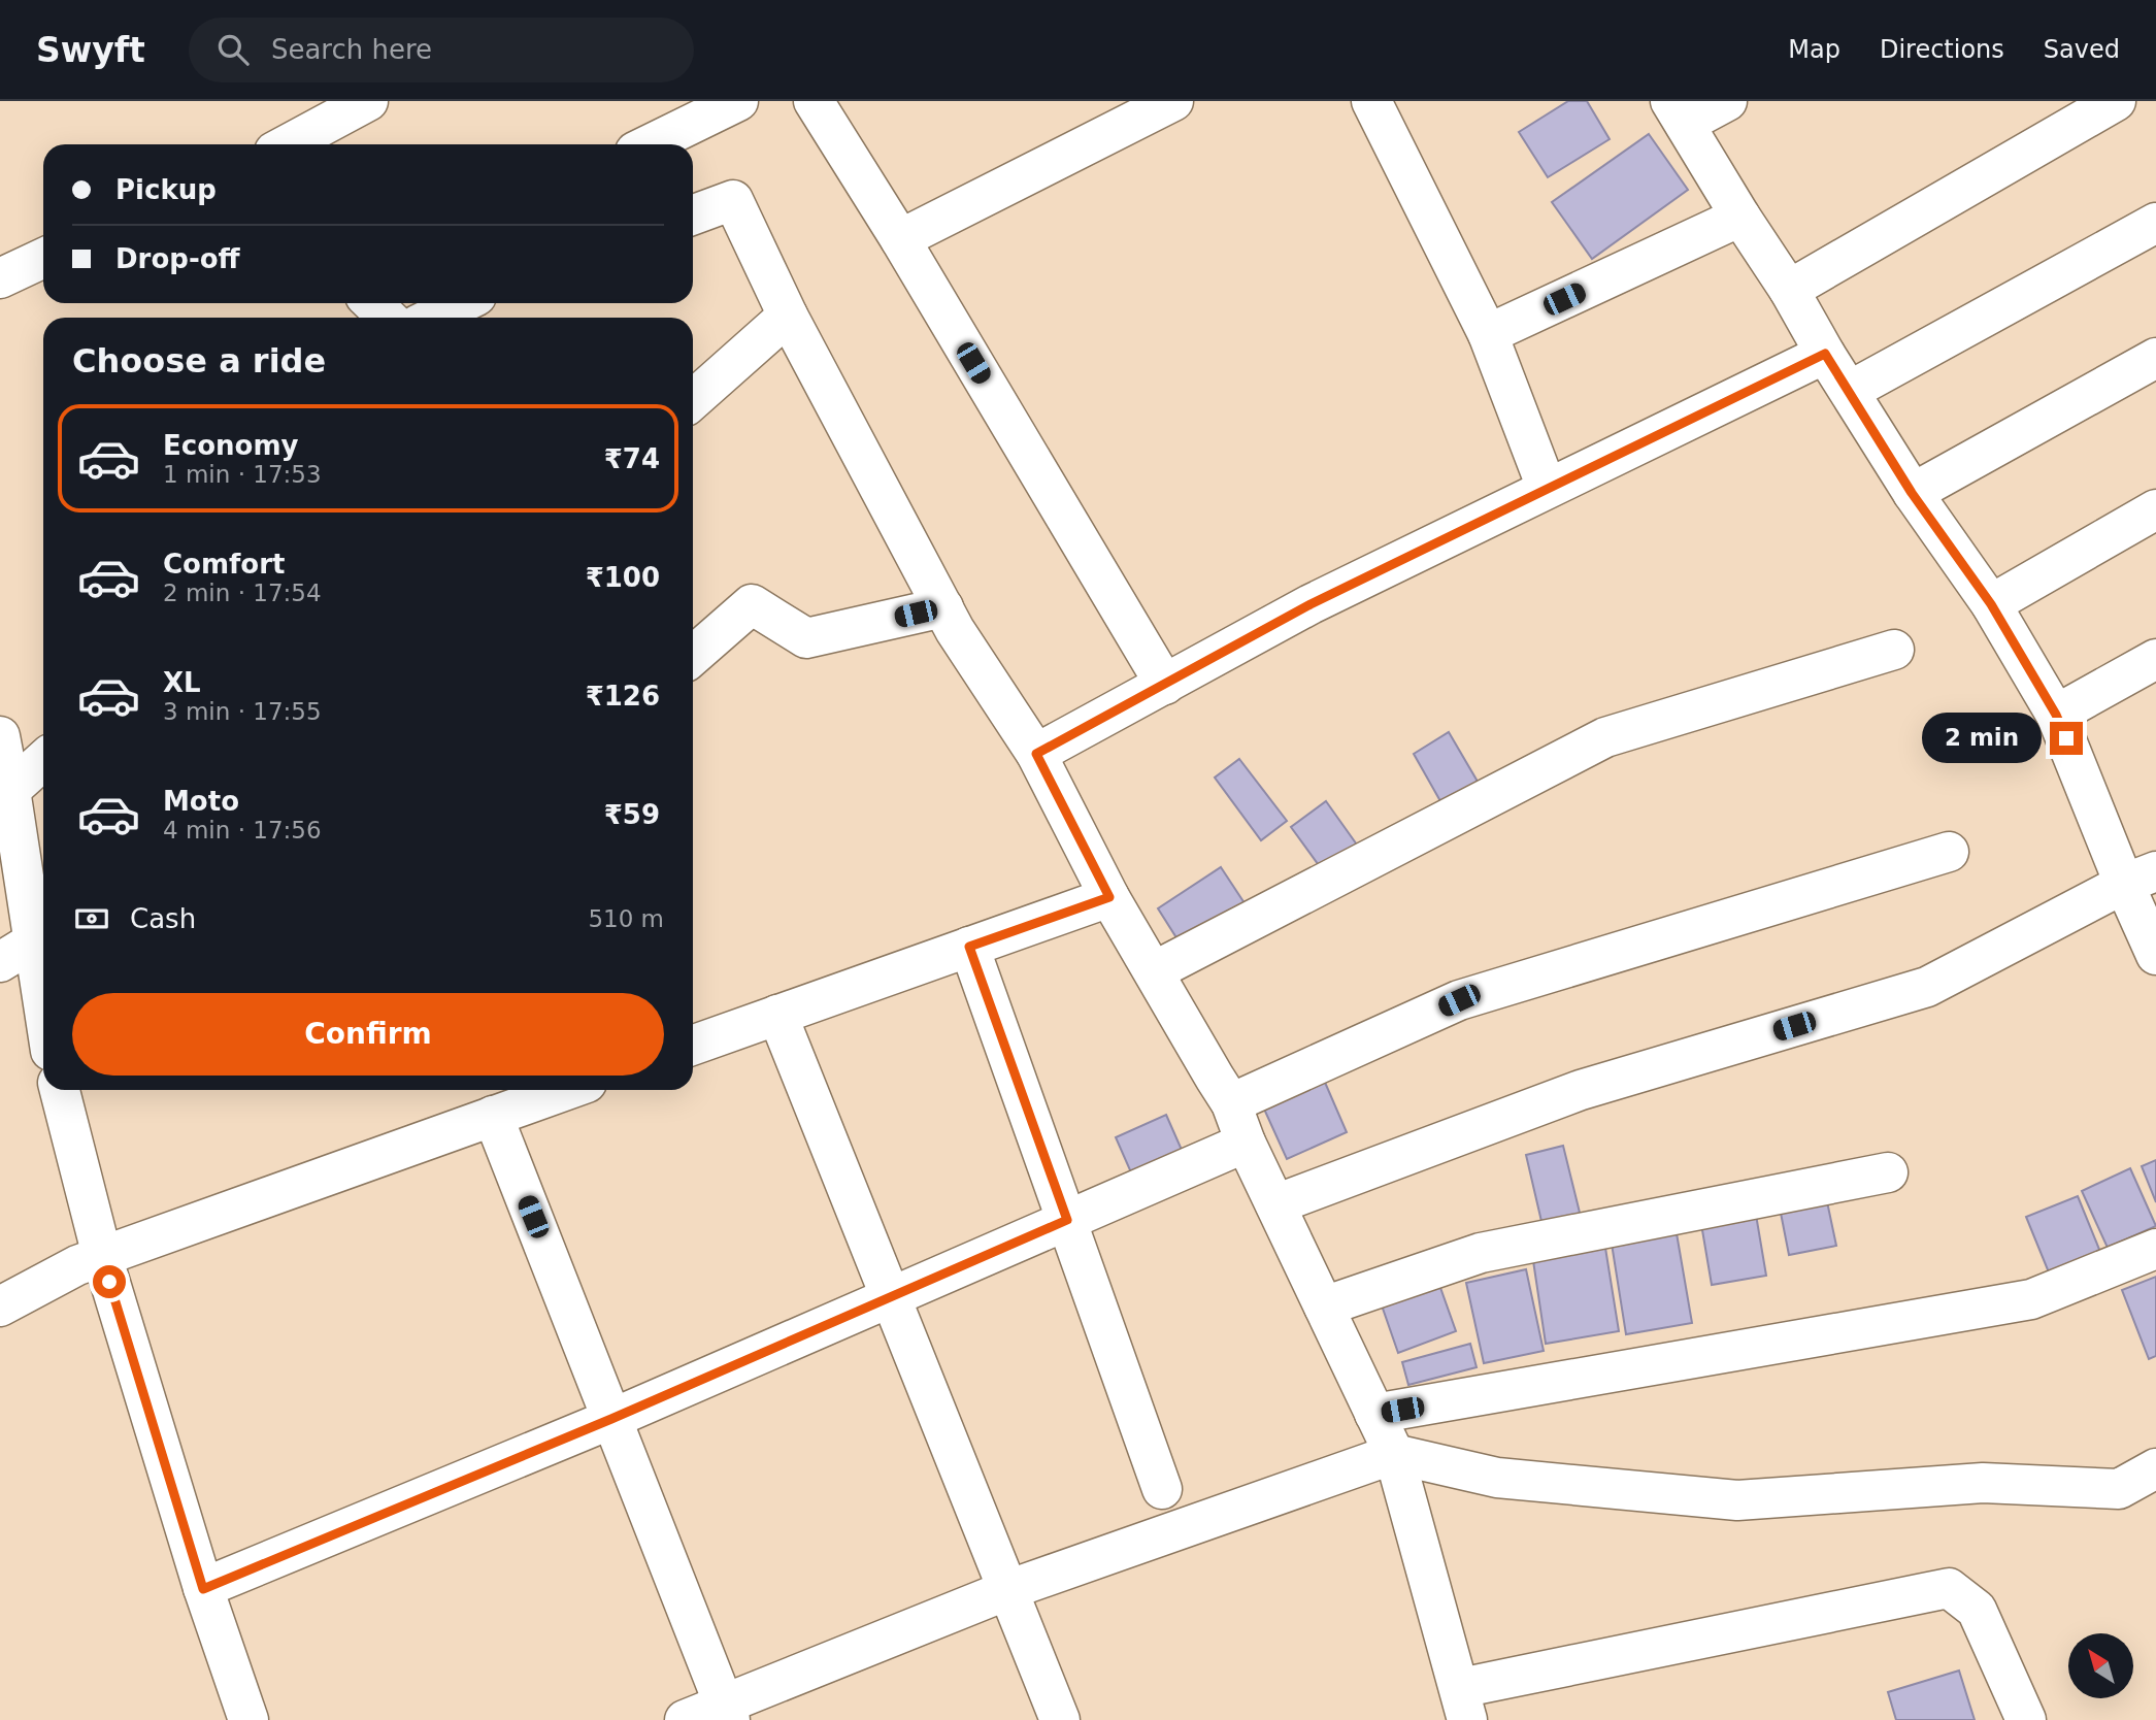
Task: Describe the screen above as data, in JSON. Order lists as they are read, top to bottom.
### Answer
{
  "north": "top left",
  "page": {
    "header": "Swyft",
    "search": "Search here",
    "nav": ["Map", "Directions", "Saved"],
    "banner": ["Pickup", "Drop-off"],
    "heading": "Choose a ride",
    "list": [
      {
        "name": "Economy",
        "note": "1 min · 17:53",
        "value": "₹74"
      },
      {
        "name": "Comfort",
        "note": "2 min · 17:54",
        "value": "₹100"
      },
      {
        "name": "XL",
        "note": "3 min · 17:55",
        "value": "₹126"
      },
      {
        "name": "Moto",
        "note": "4 min · 17:56",
        "value": "₹59"
      }
    ],
    "bubble": "2 min",
    "pay": ["Cash", "510 m"],
    "buttons": "Confirm"
  }
}
